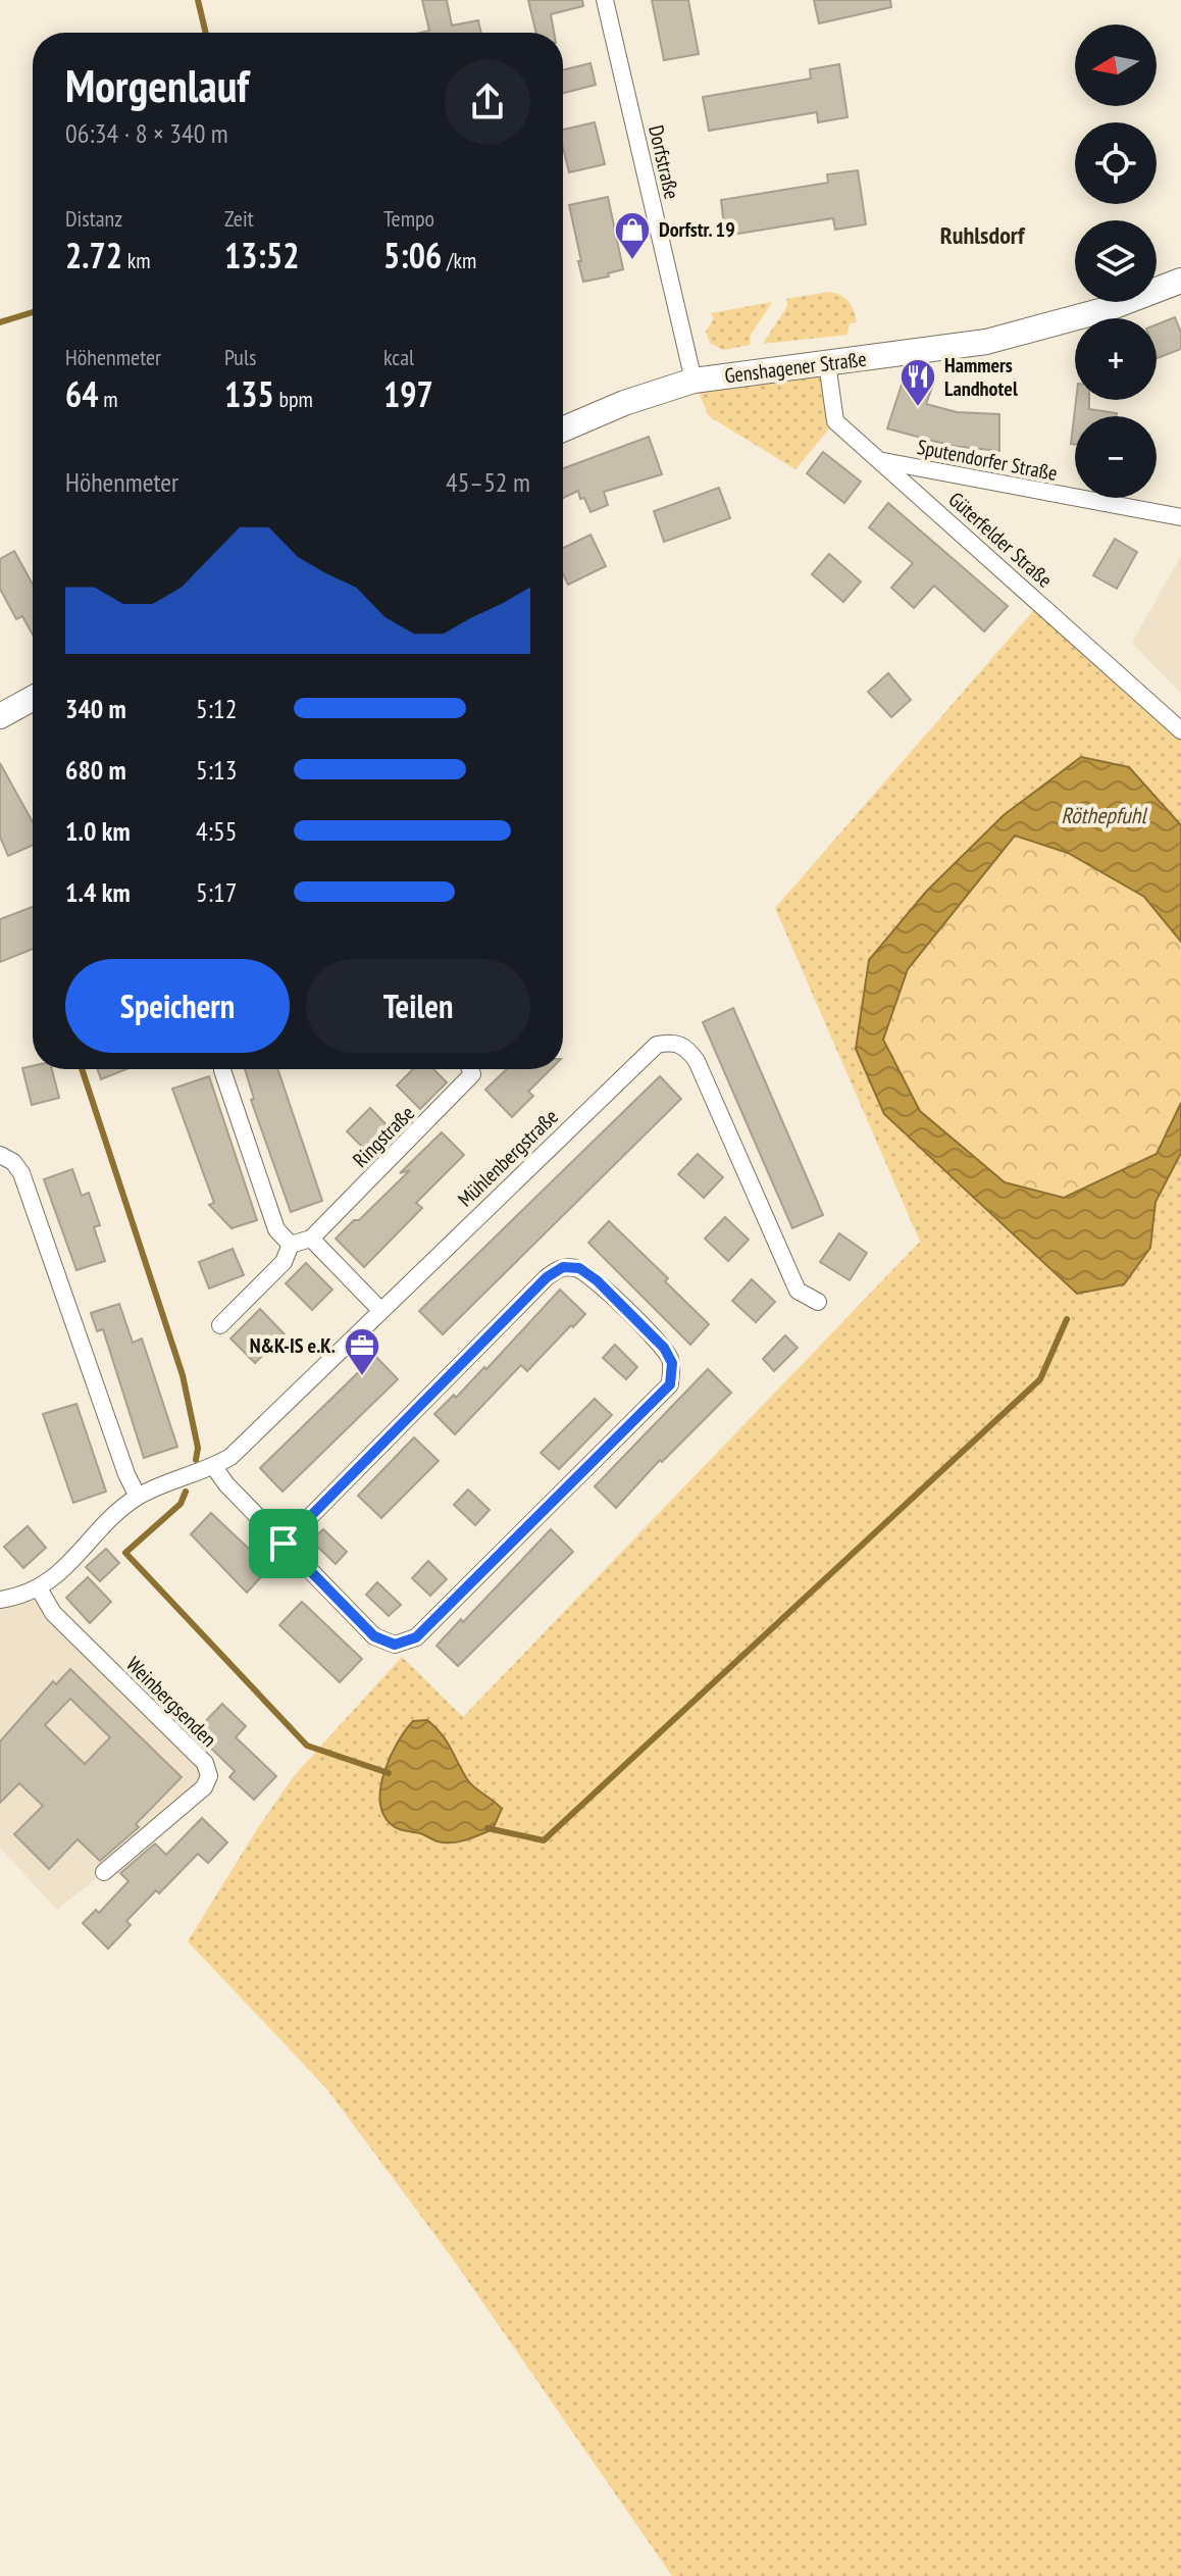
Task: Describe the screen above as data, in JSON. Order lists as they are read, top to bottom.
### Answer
{
  "streets": {
    "main road": ["Genshagener Straße"],
    "street": [
      "Dorfstraße",
      "Sputendorfer Straße",
      "Güterfelder Straße",
      "Ringstraße",
      "Mühlenbergstraße",
      "Weinbergsenden"
    ]
  },
  "crossings": [
    ["Dorfstraße", "Genshagener Straße"],
    ["Genshagener Straße", "Güterfelder Straße"],
    ["Sputendorfer Straße", "Güterfelder Straße"],
    ["Mühlenbergstraße", "Weinbergsenden"]
  ],
  "districts": ["Ruhlsdorf"],
  "water": ["Röthepfuhl"],
  "places": {
    "shop": ["Dorfstr. 19"],
    "restaurant": ["Hammers Landhotel"],
    "office": ["N&K-IS e.K."]
  },
  "north": "left",
  "page": {
    "map_buttons": ["+", "−"],
    "heading": ["Morgenlauf", "06:34 · 8 × 340 m"],
    "stats": [
      ["Distanz", "2.72 km"],
      ["Zeit", "13:52"],
      ["Tempo", "5:06 /km"],
      ["Höhenmeter", "64 m"],
      ["Puls", "135 bpm"],
      ["kcal", "197"]
    ],
    "chart": ["Höhenmeter", "45–52 m"],
    "list": [
      {
        "name": "340 m",
        "note": "5:12"
      },
      {
        "name": "680 m",
        "note": "5:13"
      },
      {
        "name": "1.0 km",
        "note": "4:55"
      },
      {
        "name": "1.4 km",
        "note": "5:17"
      }
    ],
    "buttons": ["Speichern", "Teilen"]
  }
}
